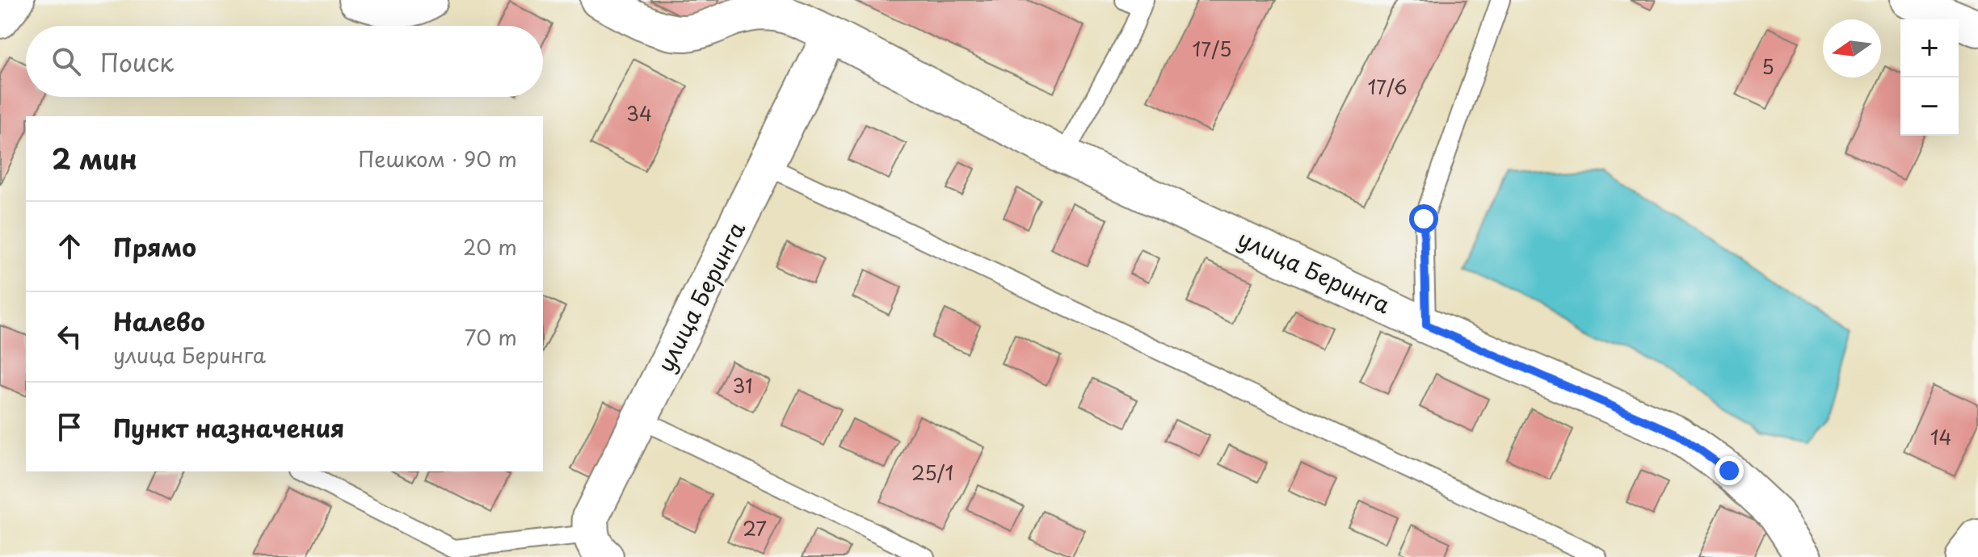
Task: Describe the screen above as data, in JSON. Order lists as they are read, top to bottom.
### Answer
{
  "streets": {
    "street": ["улица Беринга"]
  },
  "house_numbers": [
    "17/5",
    "5",
    "17/6",
    "34",
    "31",
    "14",
    "25/1",
    "27"
  ],
  "north": "left",
  "page": {
    "map_buttons": ["+", "−"],
    "search": "Поиск",
    "heading": ["2 мин", "Пешком · 90 m"],
    "list": [
      ["Прямо", "20 m"],
      ["Налево", "улица Беринга", "70 m"],
      "Пункт назначения"
    ]
  }
}
